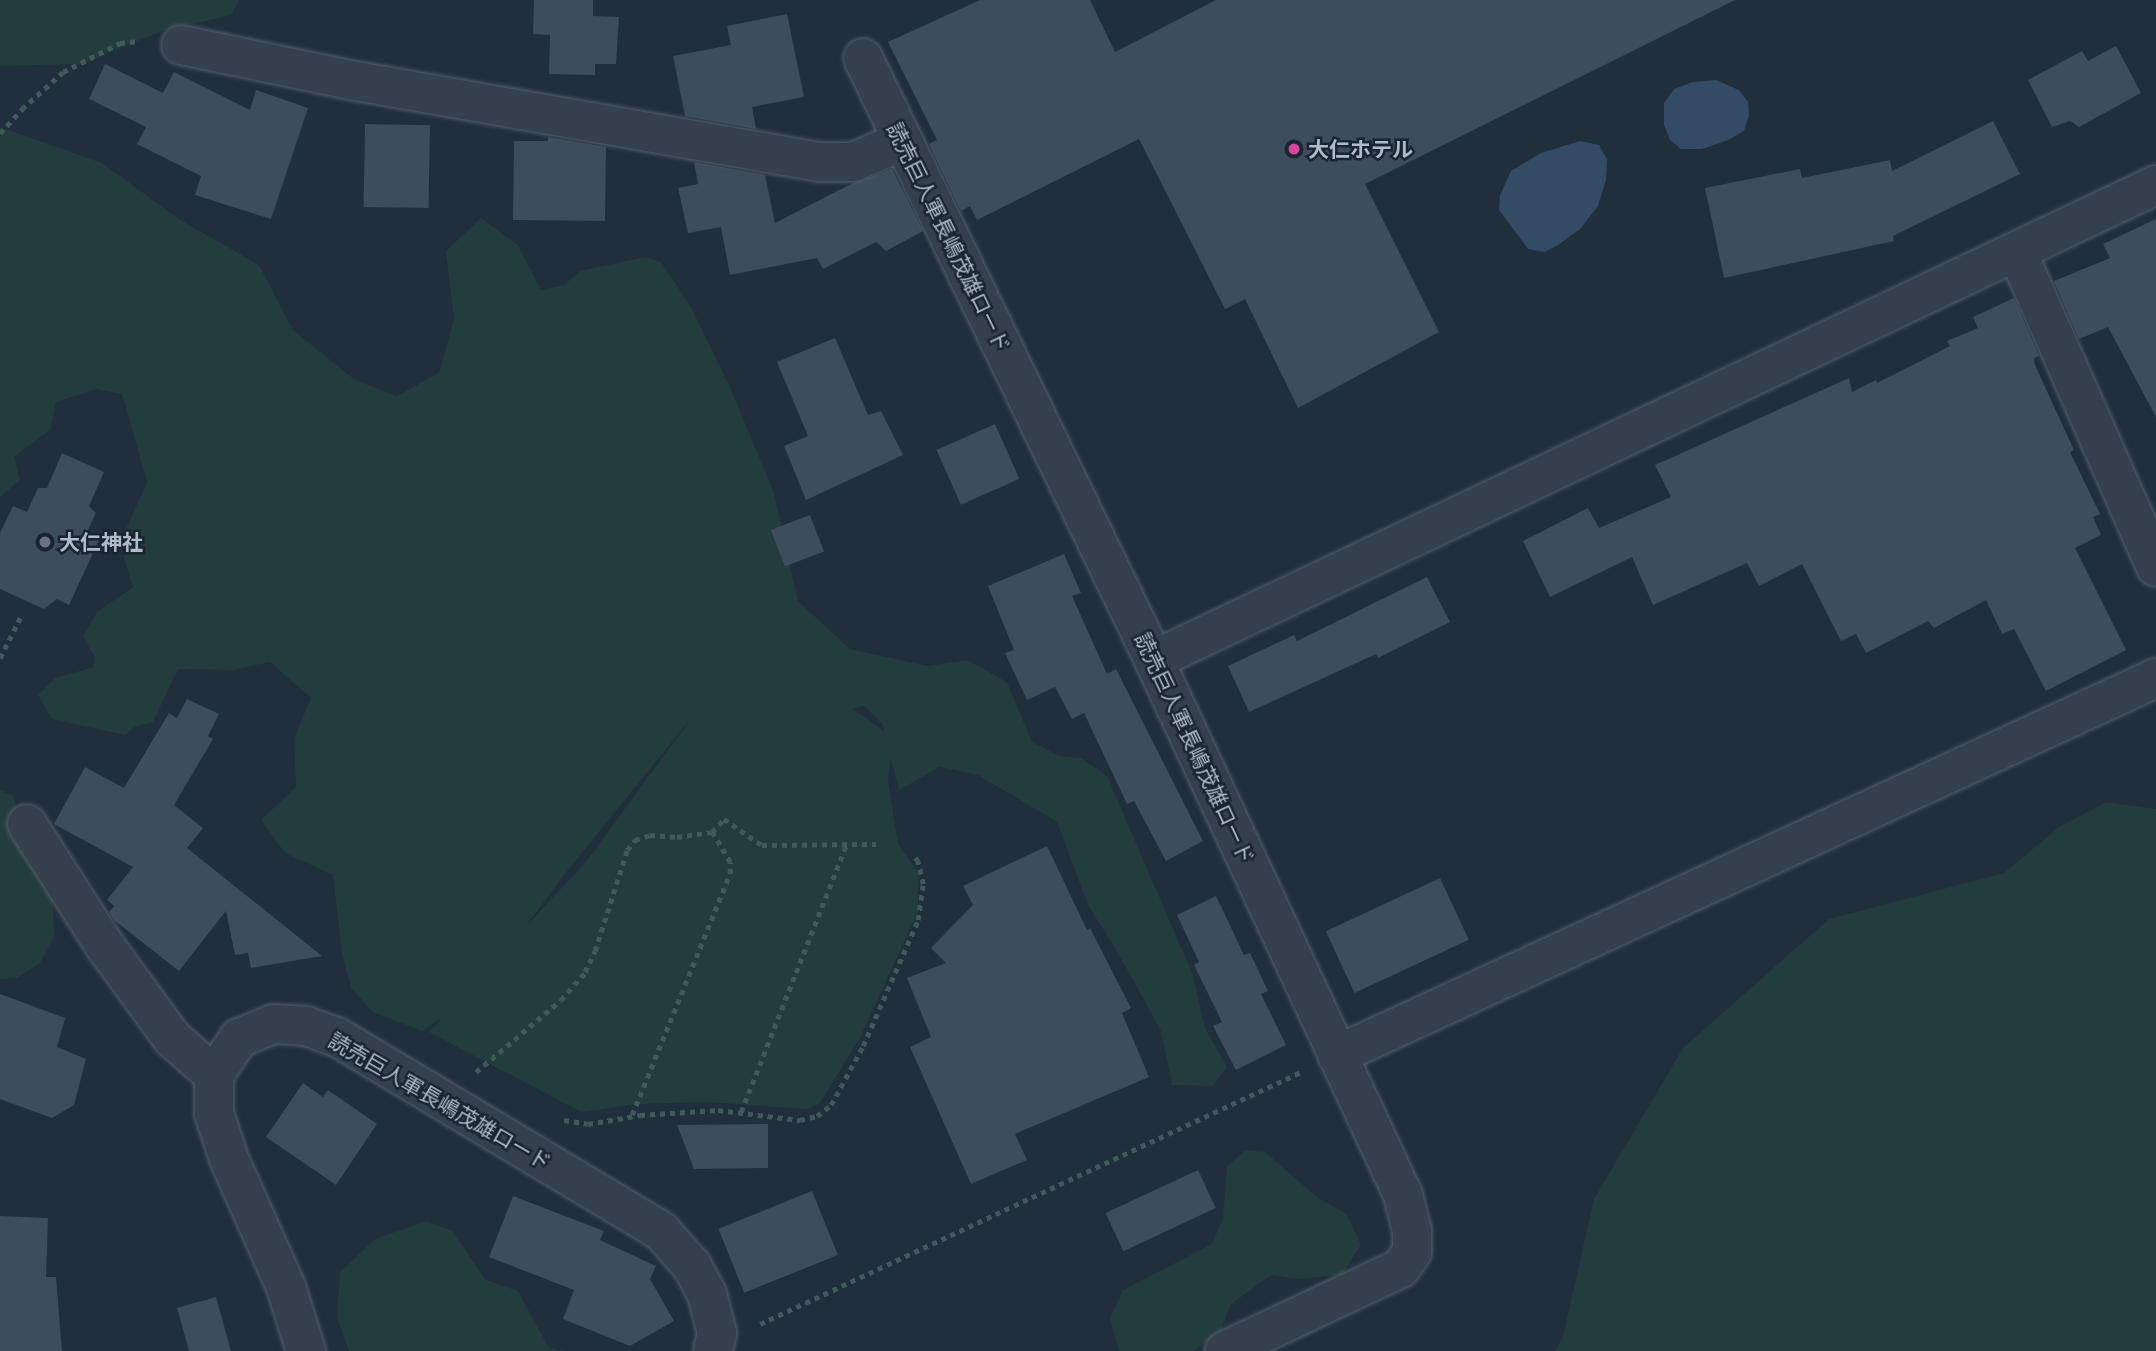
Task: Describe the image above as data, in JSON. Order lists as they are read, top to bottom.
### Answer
{
  "streets": {
    "street": ["読売巨人軍長嶋茂雄ロード"]
  },
  "places": ["大仁ホテル", "大仁神社"]
}
